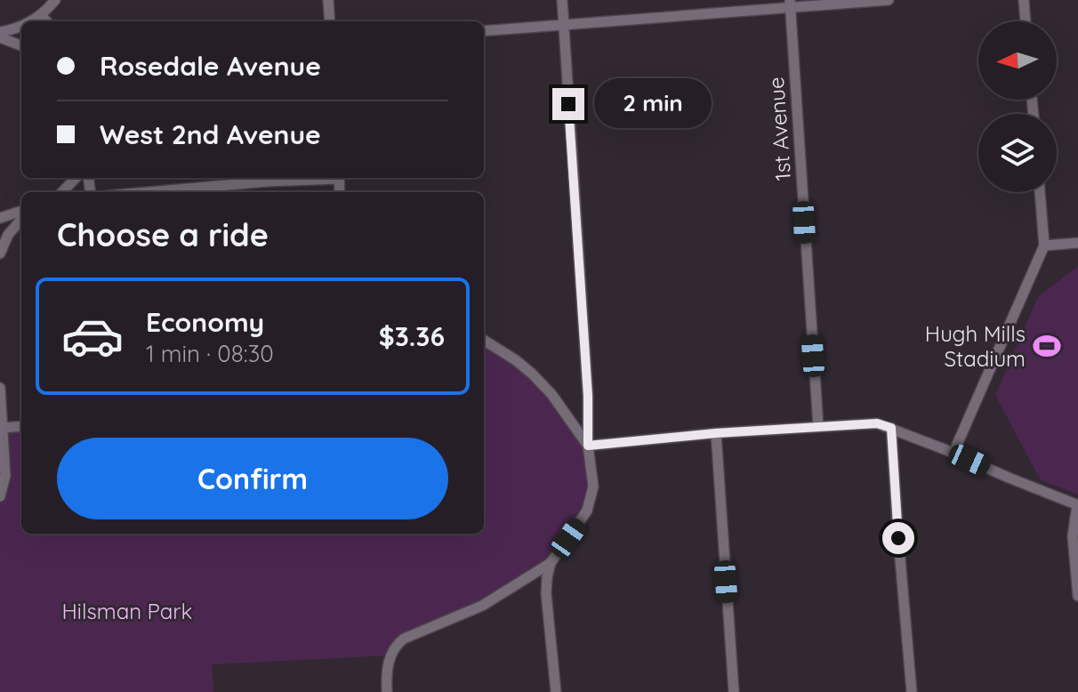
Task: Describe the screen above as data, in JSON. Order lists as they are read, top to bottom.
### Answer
{
  "streets": {
    "street": ["1st Avenue"]
  },
  "parks": ["Hilsman Park"],
  "places": {
    "sports": ["Hugh Mills Stadium"]
  },
  "north": "left",
  "page": {
    "banner": ["Rosedale Avenue", "West 2nd Avenue"],
    "bubble": "2 min",
    "heading": "Choose a ride",
    "list": [
      {
        "name": "Economy",
        "note": "1 min · 08:30",
        "value": "$3.36"
      }
    ],
    "buttons": "Confirm"
  }
}
